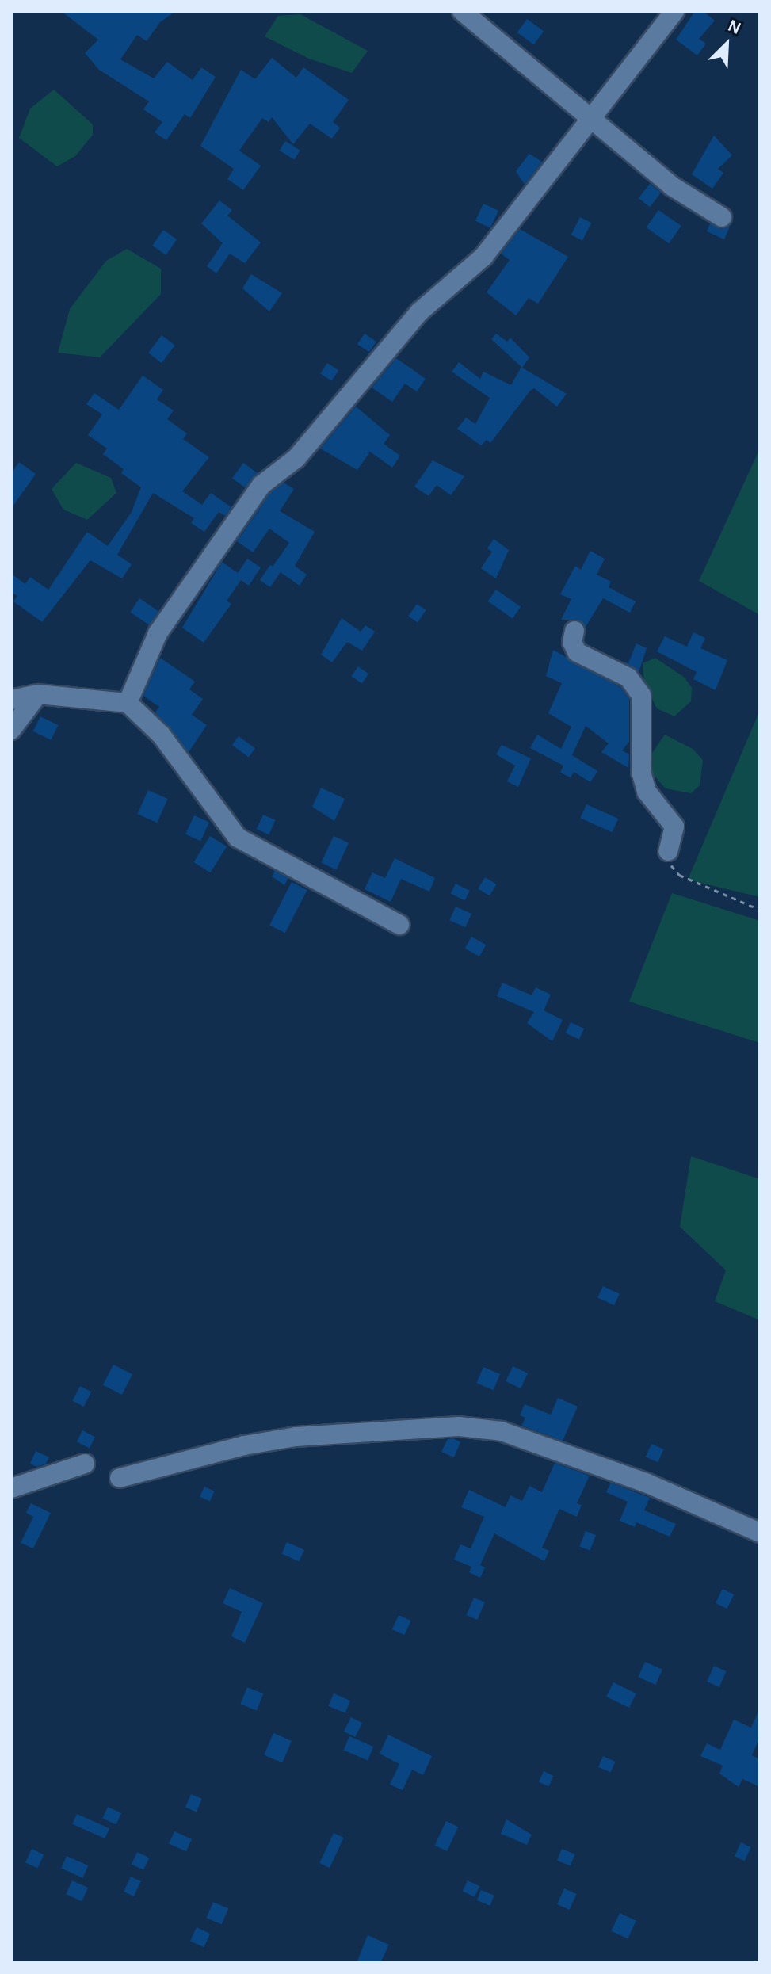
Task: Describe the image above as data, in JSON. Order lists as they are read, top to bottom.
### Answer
{
  "north": "top right"
}
